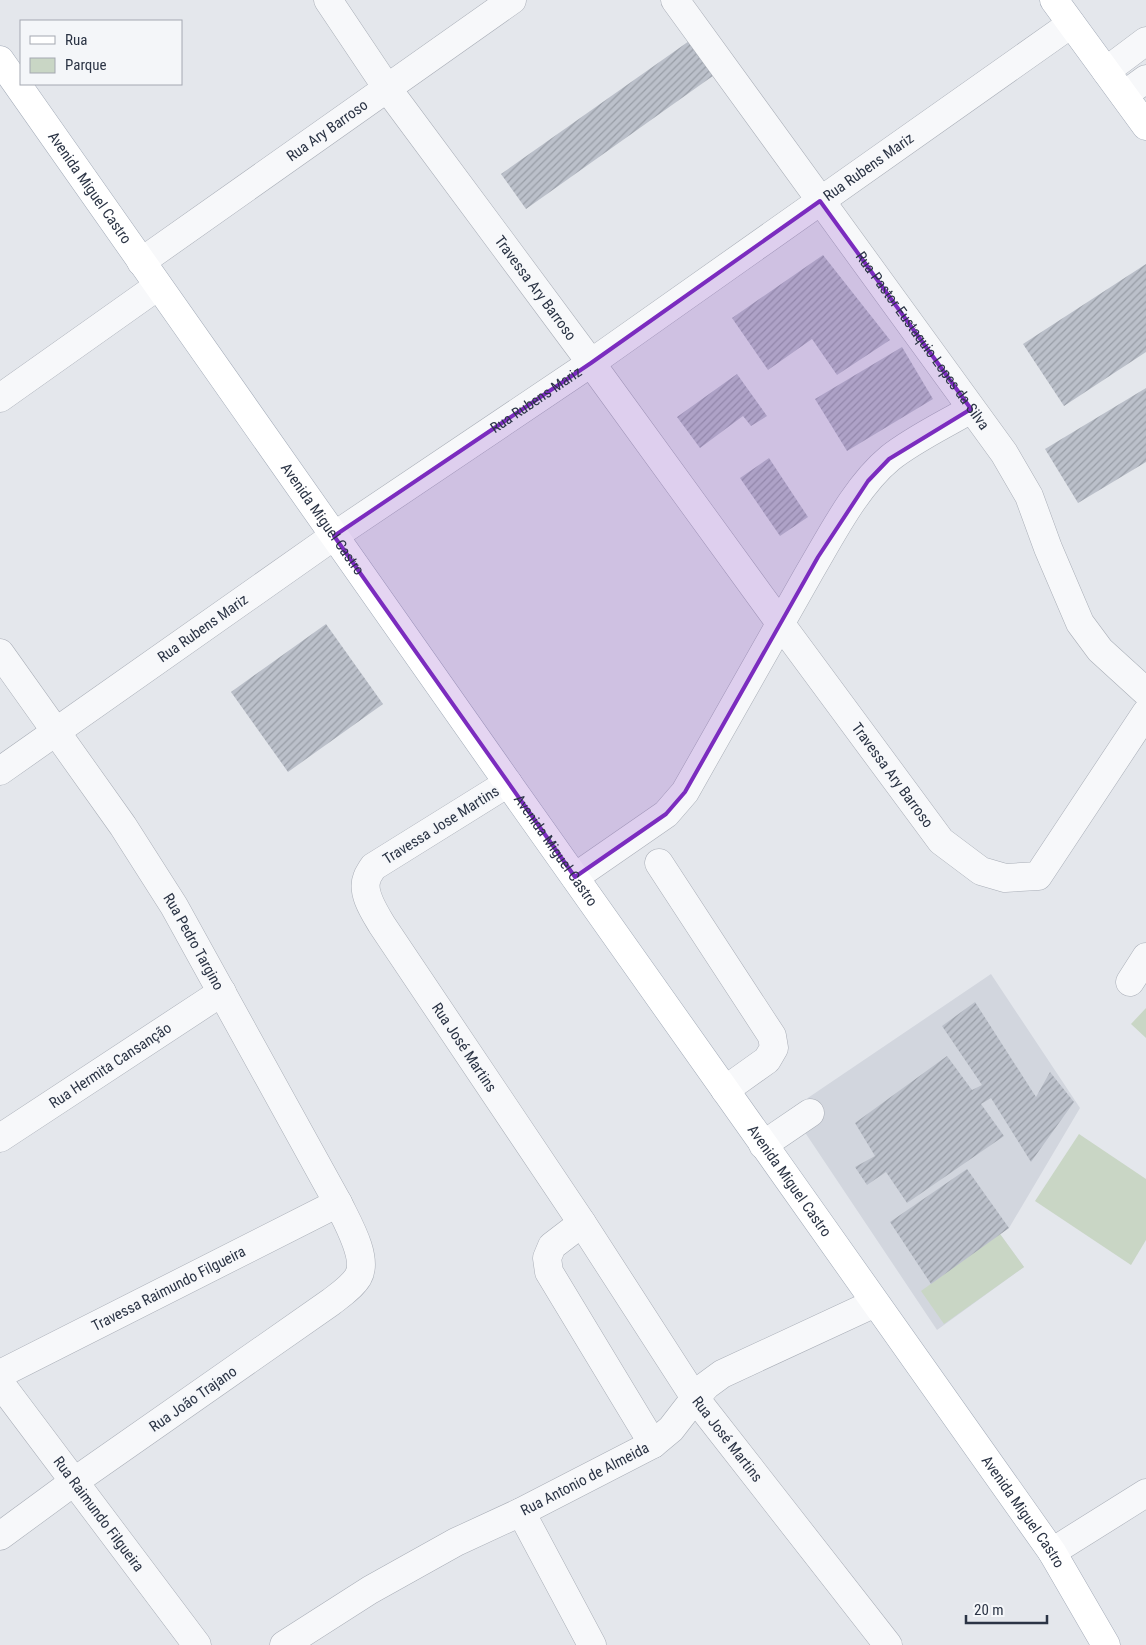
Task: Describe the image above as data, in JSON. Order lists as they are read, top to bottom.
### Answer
{
  "streets": {
    "main road": ["Avenida Miguel Castro"],
    "street": [
      "Rua Ary Barroso",
      "Rua Rubens Mariz",
      "Travessa Ary Barroso",
      "Rua Pastor Eustaquio Lopes da Silva",
      "Travessa Jose Martins",
      "Rua Pedro Targino",
      "Rua José Martins",
      "Rua Hermita Cansanção",
      "Travessa Raimundo Filgueira",
      "Rua João Trajano",
      "Rua Antonio de Almeida",
      "Rua Raimundo Filgueira"
    ]
  },
  "crossings": [
    ["Rua Ary Barroso", "Avenida Miguel Castro"],
    ["Rua Ary Barroso", "Travessa Ary Barroso"],
    ["Rua Rubens Mariz", "Avenida Miguel Castro"],
    ["Rua Rubens Mariz", "Travessa Ary Barroso"],
    ["Rua Rubens Mariz", "Rua Pastor Eustaquio Lopes da Silva"],
    ["Rua Rubens Mariz", "Rua Pedro Targino"],
    ["Avenida Miguel Castro", "Travessa Jose Martins"],
    ["Avenida Miguel Castro", "Rua Antonio de Almeida"],
    ["Travessa Jose Martins", "Rua José Martins"],
    ["Rua Pedro Targino", "Rua Hermita Cansanção"],
    ["Rua Pedro Targino", "Travessa Raimundo Filgueira"],
    ["Rua Pedro Targino", "Rua João Trajano"],
    ["Rua José Martins", "Rua Antonio de Almeida"],
    ["Rua João Trajano", "Rua Raimundo Filgueira"]
  ],
  "legend": ["Rua", "Parque"],
  "scale_bar": "20 m"
}
